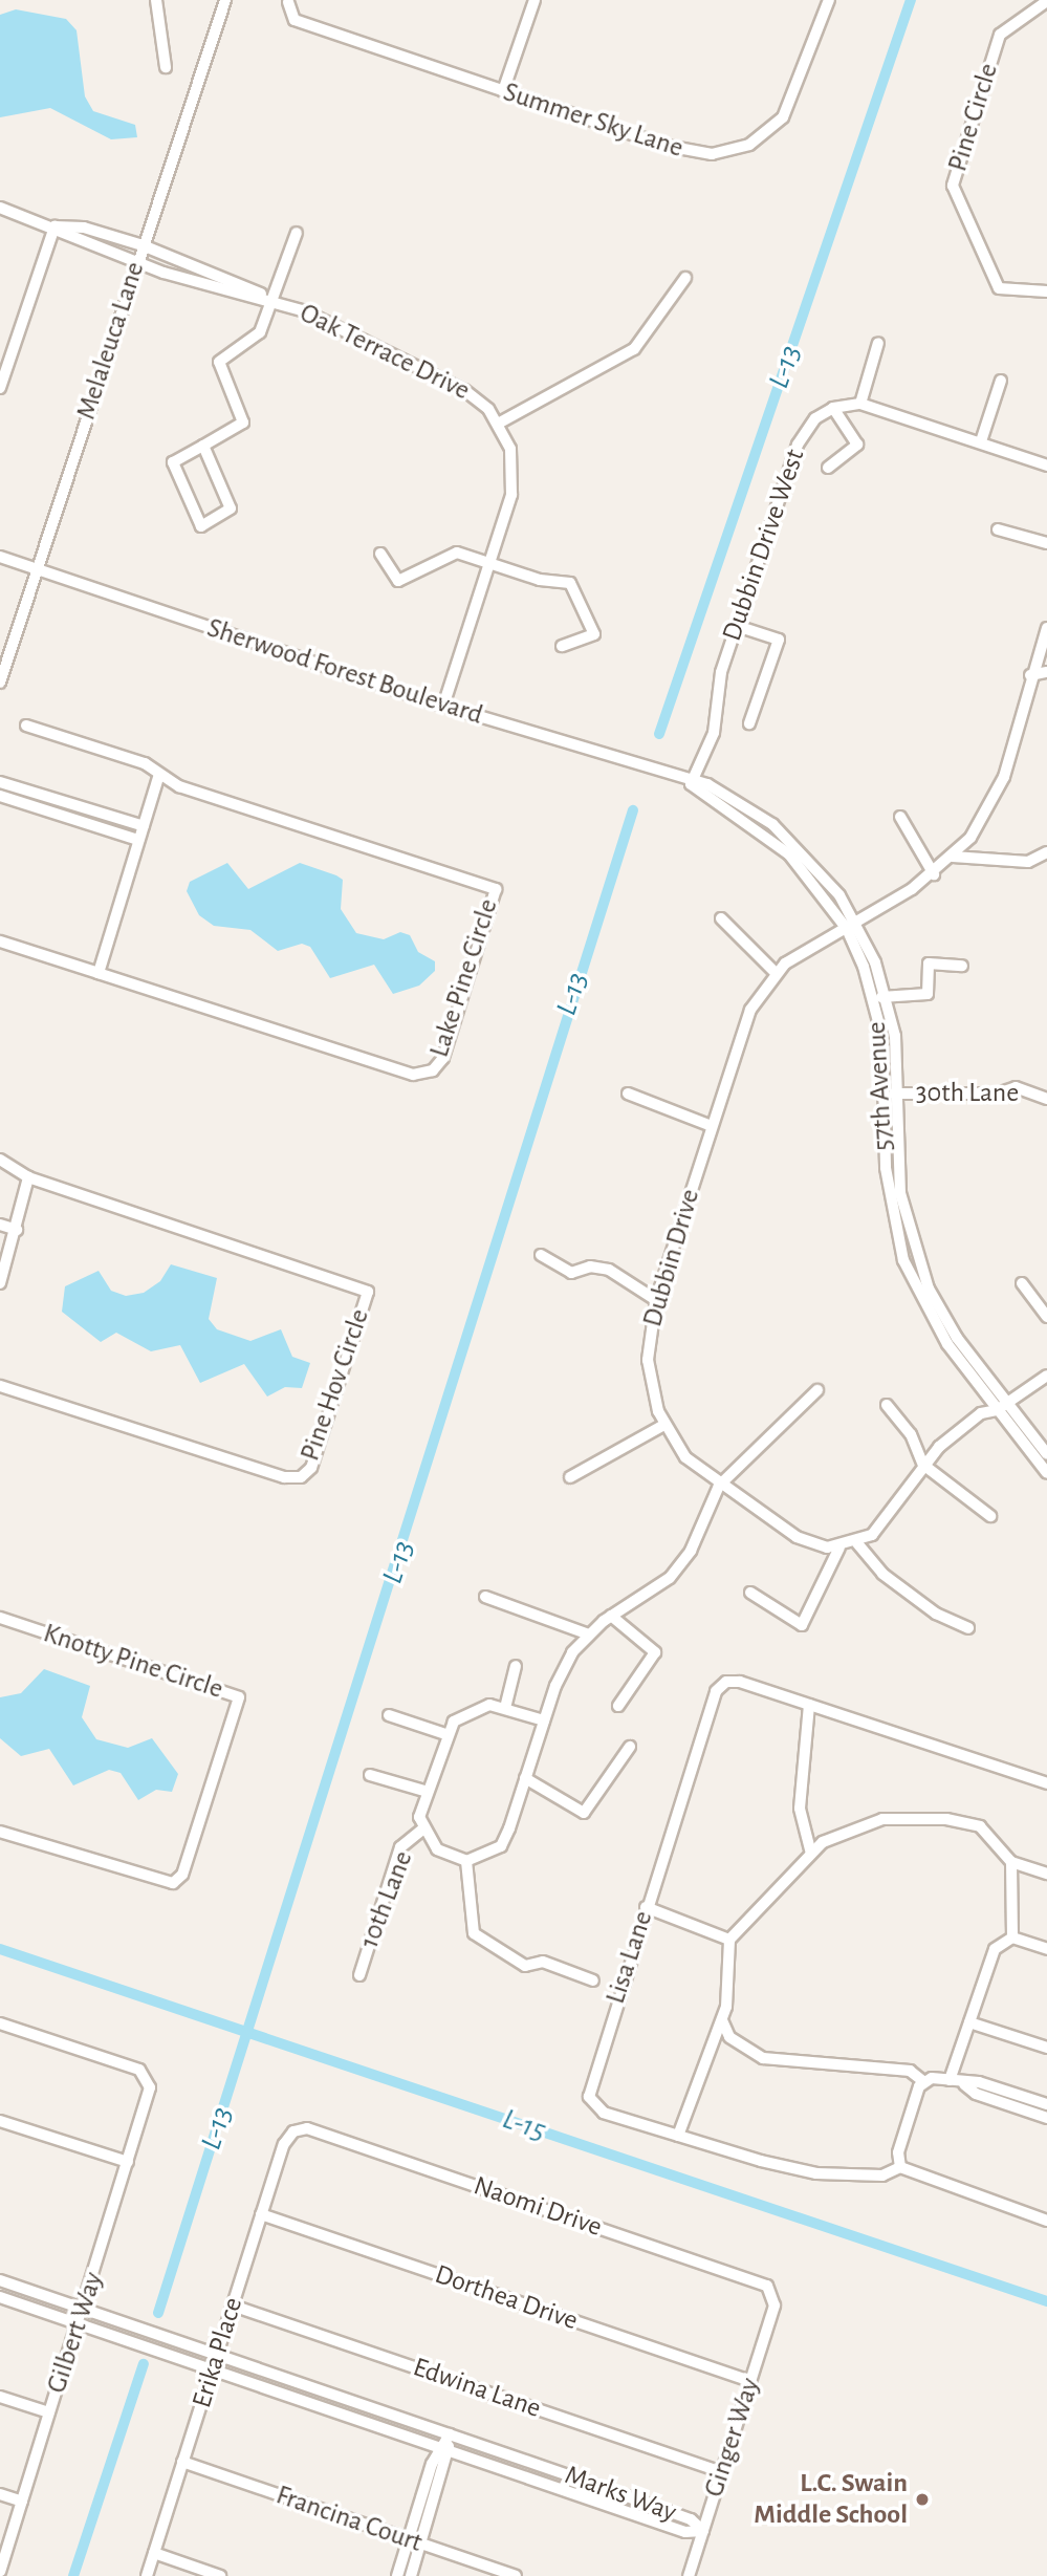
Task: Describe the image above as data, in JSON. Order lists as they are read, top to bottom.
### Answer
{
  "streets": {
    "street": [
      "Pine Circle",
      "Summer Sky Lane",
      "Melaleuca Lane",
      "Oak Terrace Drive",
      "Dubbin Drive West",
      "Sherwood Forest Boulevard",
      "Lake Pine Circle",
      "57th Avenue",
      "30th Lane",
      "Dubbin Drive",
      "Pine Hov Circle",
      "Knotty Pine Circle",
      "10th Lane",
      "Lisa Lane",
      "Naomi Drive",
      "Dorthea Drive",
      "Gilbert Way",
      "Erika Place",
      "Edwina Lane",
      "Ginger Way",
      "Marks Way",
      "Francina Court"
    ]
  },
  "crossings": [
    ["Melaleuca Lane", "Oak Terrace Drive"],
    ["Melaleuca Lane", "Sherwood Forest Boulevard"],
    ["Dubbin Drive West", "Sherwood Forest Boulevard"],
    ["Dubbin Drive West", "57th Avenue"],
    ["Sherwood Forest Boulevard", "57th Avenue"],
    ["57th Avenue", "30th Lane"],
    ["57th Avenue", "Dubbin Drive"],
    ["Naomi Drive", "Erika Place"],
    ["Naomi Drive", "Ginger Way"],
    ["Dorthea Drive", "Erika Place"],
    ["Dorthea Drive", "Ginger Way"],
    ["Gilbert Way", "Marks Way"],
    ["Erika Place", "Edwina Lane"],
    ["Erika Place", "Marks Way"],
    ["Erika Place", "Francina Court"],
    ["Edwina Lane", "Ginger Way"],
    ["Ginger Way", "Marks Way"]
  ],
  "water": ["L-13", "L-15"],
  "places": ["L.C. Swain Middle School"]
}
